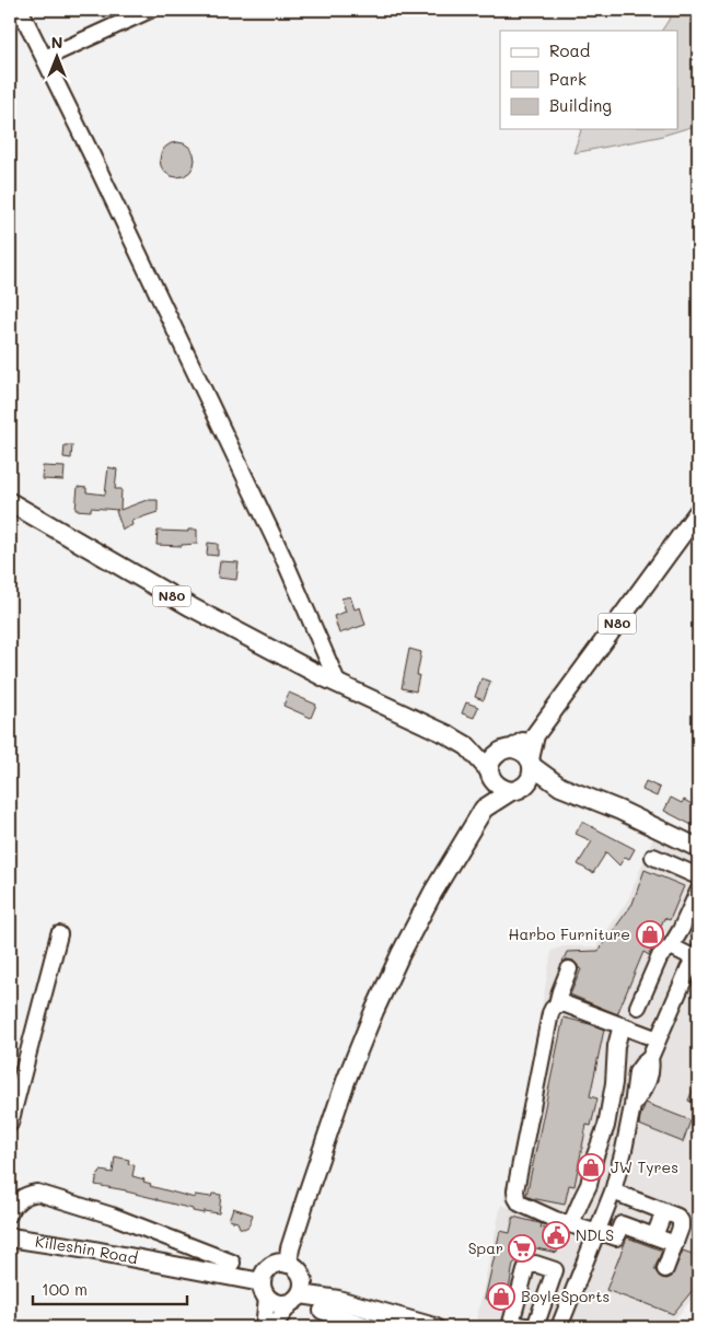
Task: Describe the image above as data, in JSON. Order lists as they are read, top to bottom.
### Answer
{
  "streets": {
    "main road": ["N80", "Killeshin Road"]
  },
  "places": {
    "shop": ["Harbo Furniture", "JW Tyres", "BoyleSports"],
    "public building": ["NDLS"],
    "supermarket": ["Spar"]
  },
  "legend": ["Road", "Park", "Building"],
  "scale_bar": "100 m",
  "north": "top"
}
